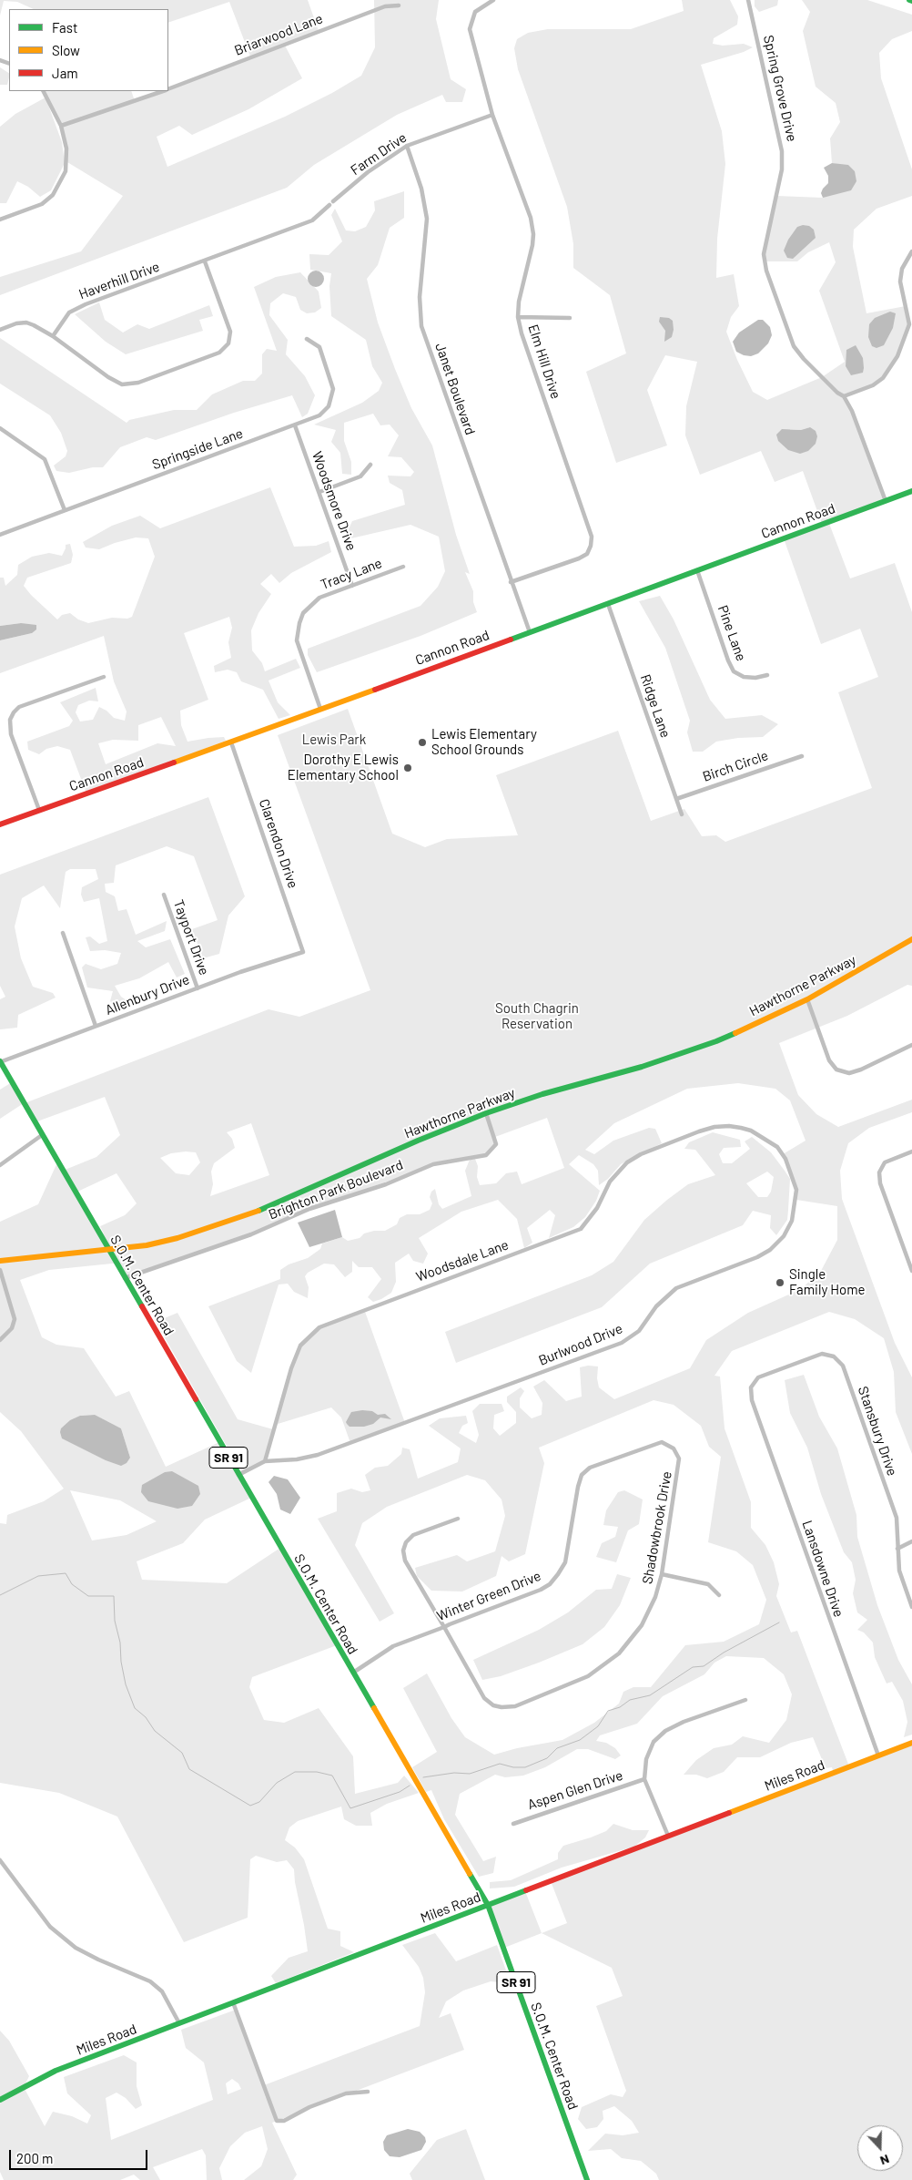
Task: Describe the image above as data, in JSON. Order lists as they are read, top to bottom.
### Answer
{
  "streets": {
    "main road": [
      "Cannon Road",
      "Hawthorne Parkway",
      "S.O.M. Center Road",
      "SR 91",
      "Miles Road"
    ],
    "street": [
      "Briarwood Lane",
      "Spring Grove Drive",
      "Farm Drive",
      "Haverhill Drive",
      "Elm Hill Drive",
      "Janet Boulevard",
      "Springside Lane",
      "Woodsmore Drive",
      "Tracy Lane",
      "Pine Lane",
      "Ridge Lane",
      "Birch Circle",
      "Clarendon Drive",
      "Tayport Drive",
      "Allenbury Drive",
      "Brighton Park Boulevard",
      "Woodsdale Lane",
      "Burlwood Drive",
      "Stansbury Drive",
      "Shadowbrook Drive",
      "Lansdowne Drive",
      "Winter Green Drive",
      "Aspen Glen Drive"
    ]
  },
  "crossings": [
    ["Spring Grove Drive", "Cannon Road"],
    ["Farm Drive", "Haverhill Drive"],
    ["Farm Drive", "Elm Hill Drive"],
    ["Farm Drive", "Janet Boulevard"],
    ["Elm Hill Drive", "Janet Boulevard"],
    ["Janet Boulevard", "Cannon Road"],
    ["Springside Lane", "Woodsmore Drive"],
    ["Woodsmore Drive", "Tracy Lane"],
    ["Cannon Road", "Tracy Lane"],
    ["Cannon Road", "Pine Lane"],
    ["Cannon Road", "Ridge Lane"],
    ["Cannon Road", "Clarendon Drive"],
    ["Ridge Lane", "Birch Circle"],
    ["Clarendon Drive", "Allenbury Drive"],
    ["Tayport Drive", "Allenbury Drive"],
    ["Hawthorne Parkway", "Brighton Park Boulevard"],
    ["Hawthorne Parkway", "S.O.M. Center Road"],
    ["Allenbury Drive", "S.O.M. Center Road"],
    ["Brighton Park Boulevard", "S.O.M. Center Road"],
    ["Woodsdale Lane", "Burlwood Drive"],
    ["S.O.M. Center Road", "Winter Green Drive"],
    ["S.O.M. Center Road", "Miles Road"],
    ["Stansbury Drive", "Lansdowne Drive"],
    ["Shadowbrook Drive", "Winter Green Drive"],
    ["Lansdowne Drive", "Miles Road"]
  ],
  "parks": ["Lewis Park", "South Chagrin Reservation"],
  "places": ["Lewis Elementary School Grounds", "Dorothy E Lewis Elementary School", "Single Family Home"],
  "legend": ["Fast", "Slow", "Jam"],
  "scale_bar": "200 m",
  "north": "bottom"
}
